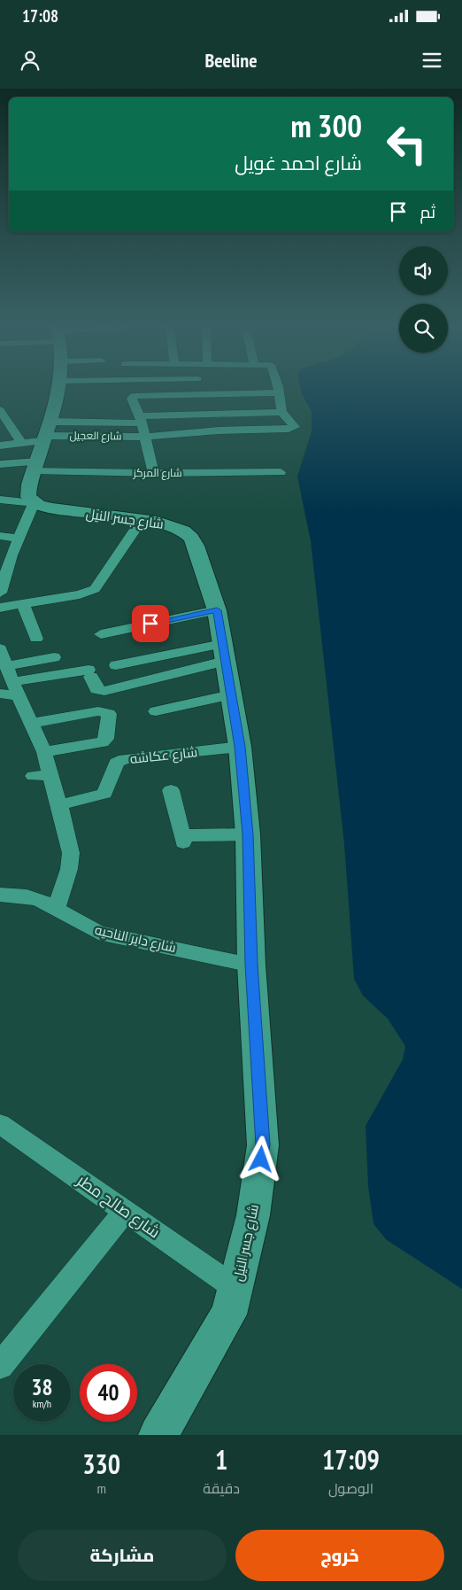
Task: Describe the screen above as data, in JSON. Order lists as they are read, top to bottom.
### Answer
{
  "streets": {
    "street": [
      "شارع العجيل",
      "شارع المركز",
      "شارع جسر النيل",
      "شارع عكاشه",
      "شارع داير الناحيه",
      "شارع صالح مطر"
    ]
  },
  "crossings": [
    ["شارع العجيل", "شارع المركز"],
    ["شارع جسر النيل", "شارع عكاشه"],
    ["شارع جسر النيل", "شارع داير الناحيه"],
    ["شارع جسر النيل", "شارع صالح مطر"]
  ],
  "page": {
    "status": "17:08",
    "header": "Beeline",
    "turn": ["300 m", "شارع احمد غويل"],
    "then": "ثم",
    "speed": "38 km/h",
    "limit": "40",
    "eta": [
      "17:09",
      "الوصول",
      "1",
      "دقيقة",
      "330",
      "m"
    ],
    "buttons": ["خروج", "مشاركة"]
  }
}
